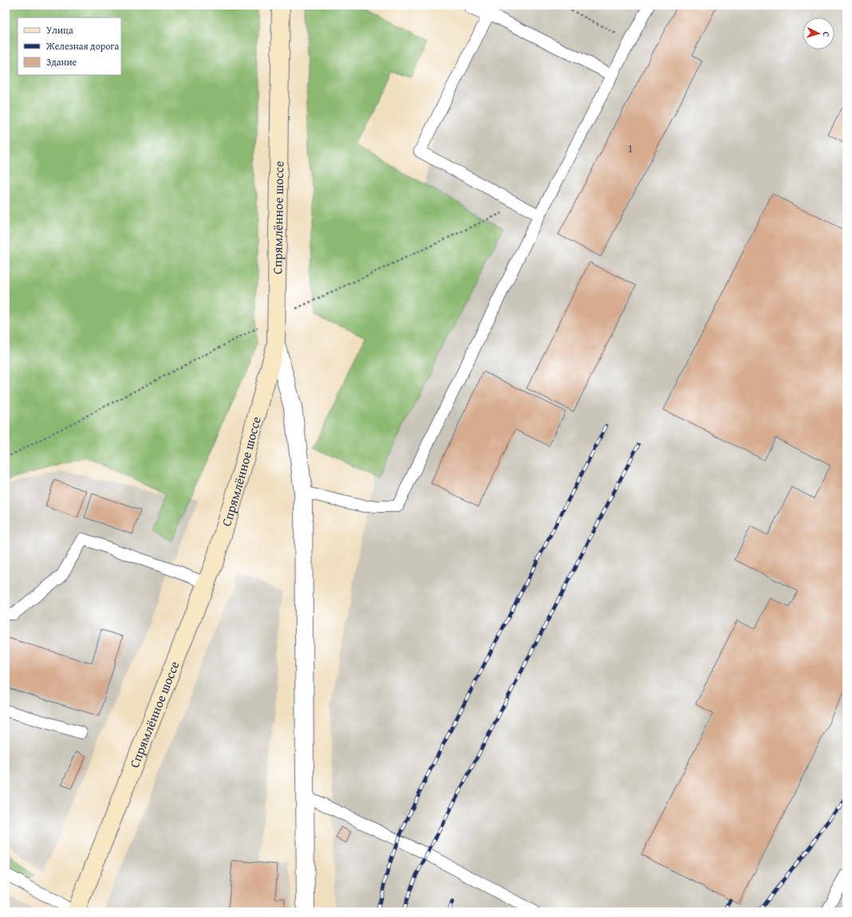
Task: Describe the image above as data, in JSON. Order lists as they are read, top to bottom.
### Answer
{
  "streets": {
    "main road": ["Спрямлённое шоссе"]
  },
  "house_numbers": ["1"],
  "legend": ["Улица", "Железная дорога", "Здание"],
  "north": "right"
}
